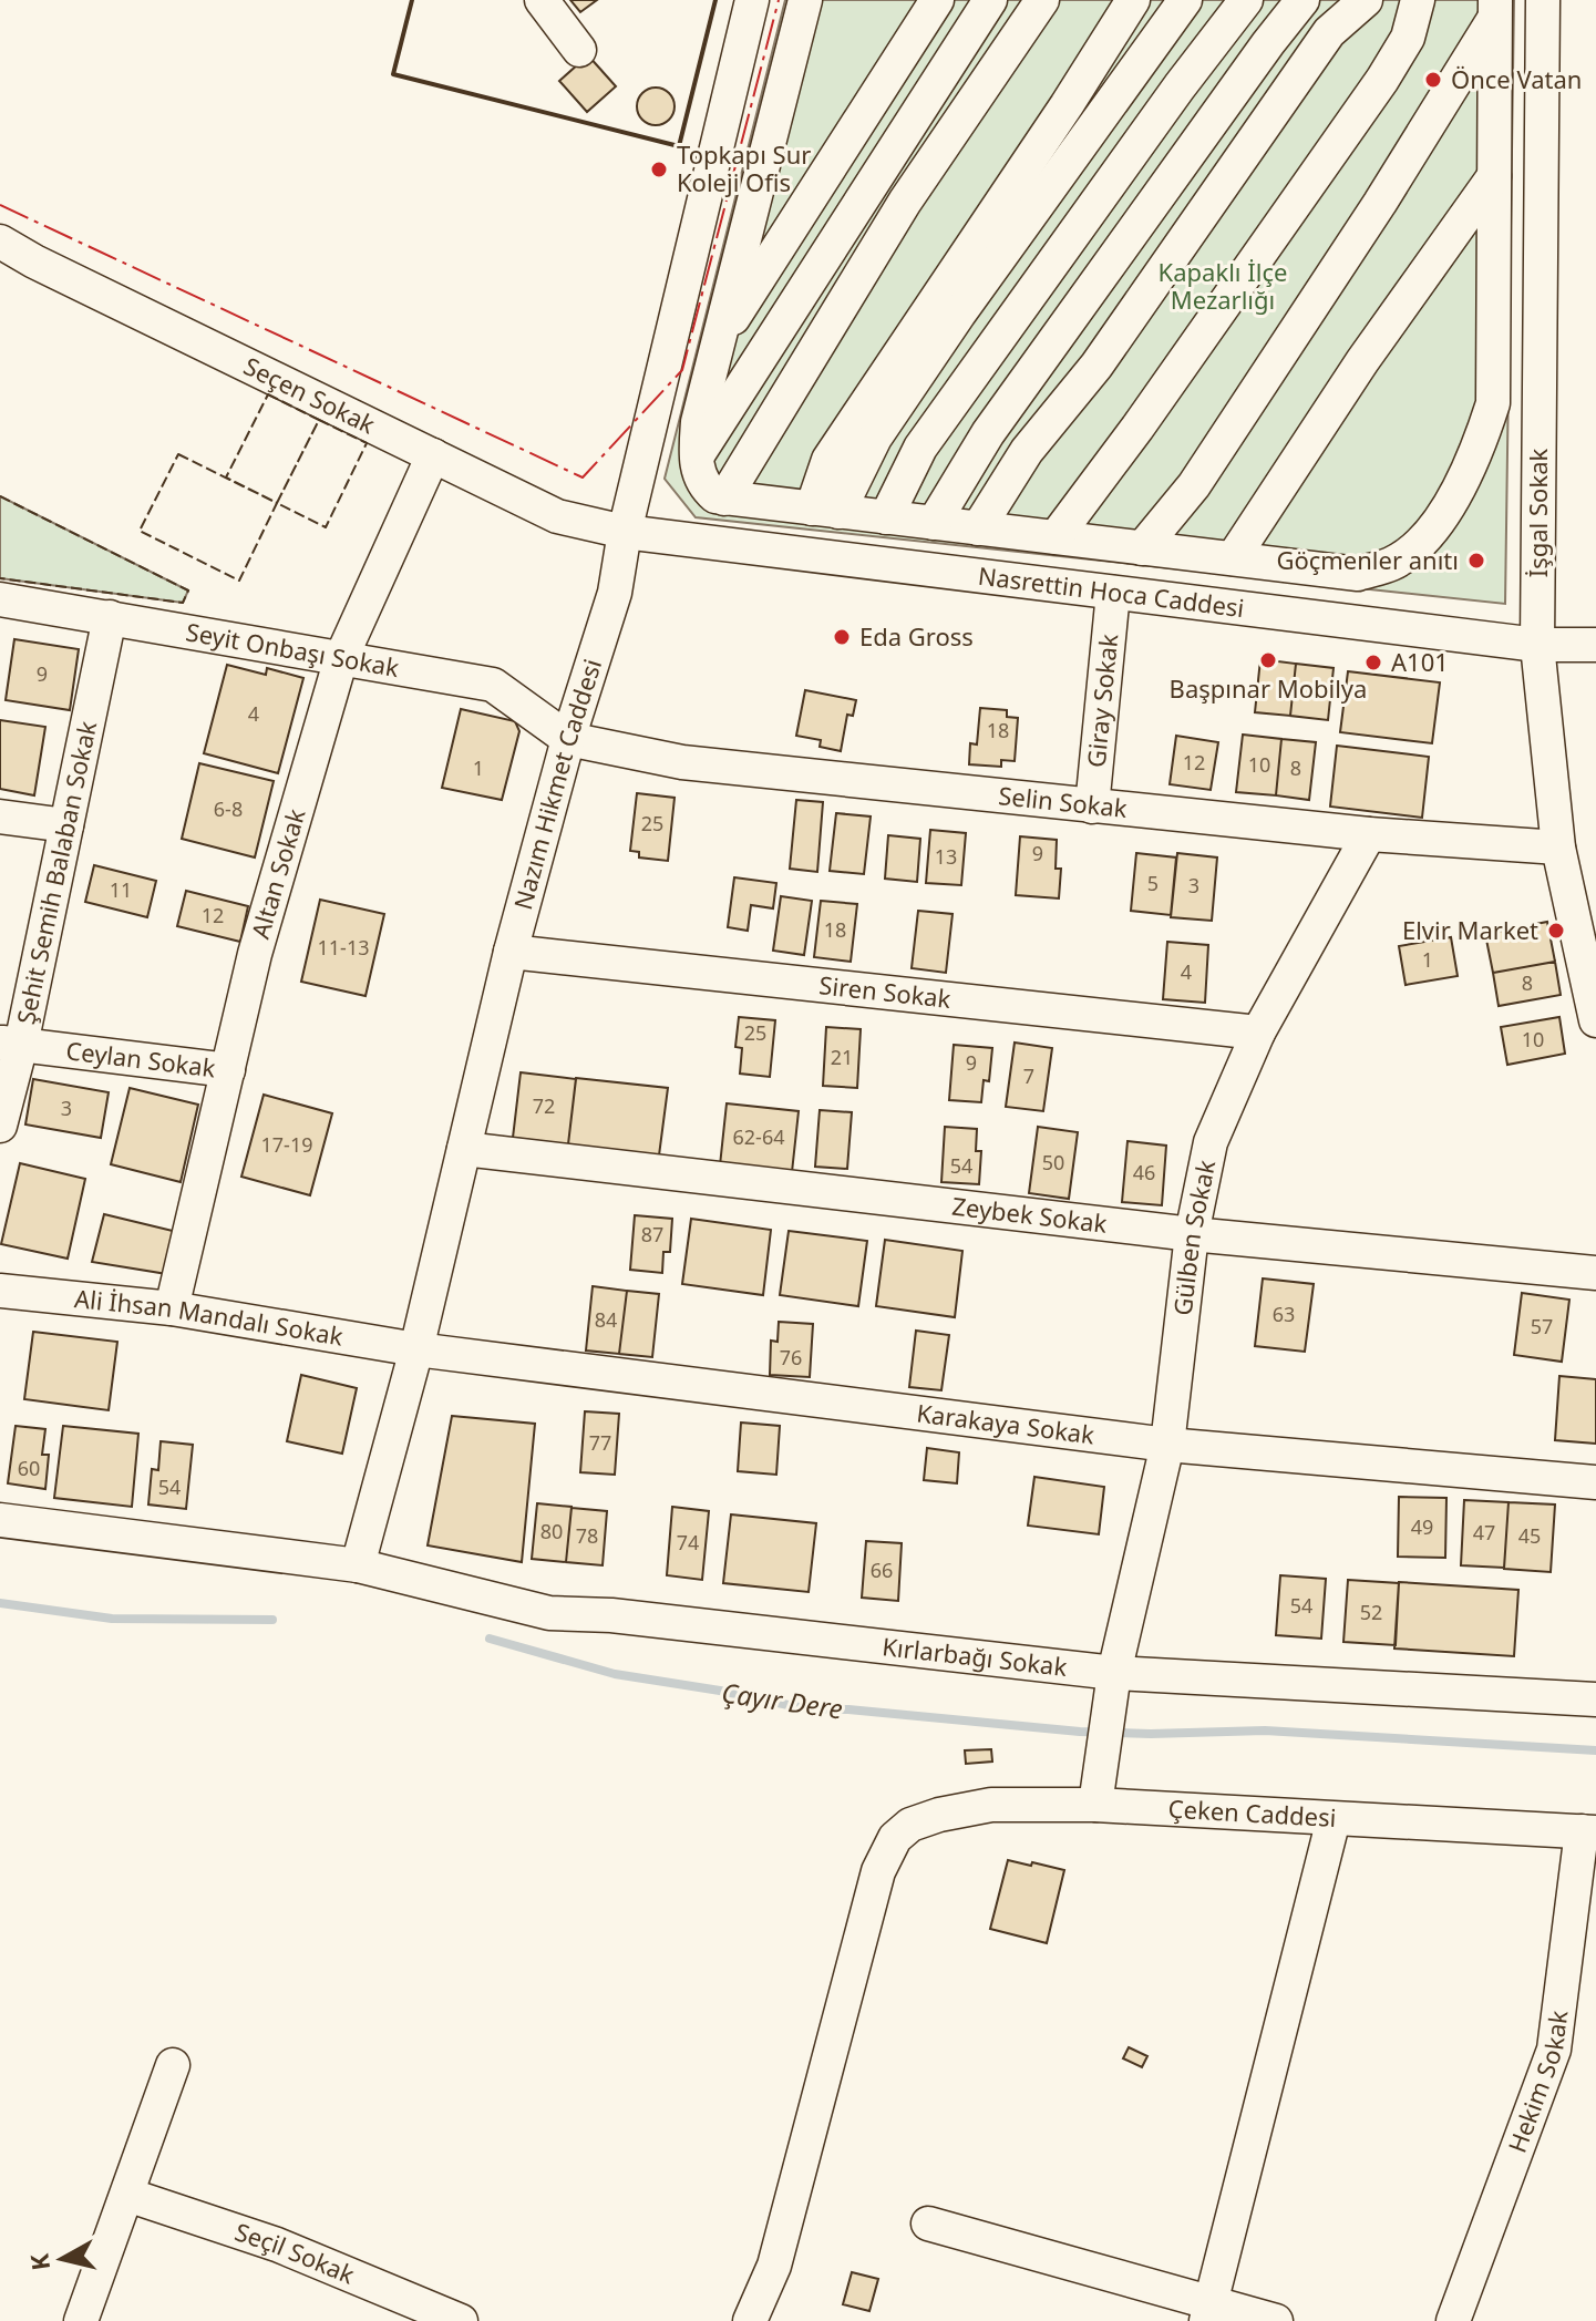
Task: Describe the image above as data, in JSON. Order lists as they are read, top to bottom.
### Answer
{
  "streets": {
    "street": [
      "Seçen Sokak",
      "İşgal Sokak",
      "Nasrettin Hoca Caddesi",
      "Seyit Onbaşı Sokak",
      "Giray Sokak",
      "Nazım Hikmet Caddesi",
      "Selin Sokak",
      "Şehit Semih Balaban Sokak",
      "Altan Sokak",
      "Siren Sokak",
      "Ceylan Sokak",
      "Zeybek Sokak",
      "Gülben Sokak",
      "Ali İhsan Mandalı Sokak",
      "Karakaya Sokak",
      "Kırlarbağı Sokak",
      "Çeken Caddesi",
      "Hekim Sokak",
      "Seçil Sokak"
    ]
  },
  "crossings": [
    ["Seçen Sokak", "Nasrettin Hoca Caddesi"],
    ["Seçen Sokak", "Nazım Hikmet Caddesi"],
    ["Seçen Sokak", "Altan Sokak"],
    ["İşgal Sokak", "Nasrettin Hoca Caddesi"],
    ["İşgal Sokak", "Selin Sokak"],
    ["Nasrettin Hoca Caddesi", "Giray Sokak"],
    ["Nasrettin Hoca Caddesi", "Nazım Hikmet Caddesi"],
    ["Seyit Onbaşı Sokak", "Nazım Hikmet Caddesi"],
    ["Seyit Onbaşı Sokak", "Selin Sokak"],
    ["Seyit Onbaşı Sokak", "Şehit Semih Balaban Sokak"],
    ["Seyit Onbaşı Sokak", "Altan Sokak"],
    ["Giray Sokak", "Selin Sokak"],
    ["Nazım Hikmet Caddesi", "Selin Sokak"],
    ["Nazım Hikmet Caddesi", "Siren Sokak"],
    ["Nazım Hikmet Caddesi", "Zeybek Sokak"],
    ["Nazım Hikmet Caddesi", "Ali İhsan Mandalı Sokak"],
    ["Nazım Hikmet Caddesi", "Karakaya Sokak"],
    ["Nazım Hikmet Caddesi", "Kırlarbağı Sokak"],
    ["Selin Sokak", "Gülben Sokak"],
    ["Şehit Semih Balaban Sokak", "Ceylan Sokak"],
    ["Altan Sokak", "Ceylan Sokak"],
    ["Altan Sokak", "Ali İhsan Mandalı Sokak"],
    ["Siren Sokak", "Gülben Sokak"],
    ["Zeybek Sokak", "Gülben Sokak"],
    ["Gülben Sokak", "Karakaya Sokak"],
    ["Gülben Sokak", "Kırlarbağı Sokak"],
    ["Gülben Sokak", "Çeken Caddesi"],
    ["Ali İhsan Mandalı Sokak", "Karakaya Sokak"],
    ["Çeken Caddesi", "Hekim Sokak"]
  ],
  "water": ["Çayır Dere"],
  "parks": ["Kapaklı İlçe Mezarlığı"],
  "places": [
    "Önce Vatan",
    "Topkapı Sur Koleji Ofis",
    "Göçmenler anıtı",
    "Eda Gross",
    "Başpınar Mobilya",
    "A101",
    "Elvir Market"
  ],
  "house_numbers": [
    "9",
    "4",
    "18",
    "12",
    "10",
    "1",
    "8",
    "6-8",
    "25",
    "9",
    "13",
    "5",
    "3",
    "11",
    "12",
    "18",
    "11-13",
    "1",
    "4",
    "8",
    "25",
    "10",
    "21",
    "9",
    "7",
    "72",
    "3",
    "62-64",
    "17-19",
    "50",
    "54",
    "46",
    "87",
    "63",
    "84",
    "57",
    "76",
    "77",
    "60",
    "54",
    "49",
    "80",
    "47",
    "78",
    "45",
    "74",
    "66",
    "54",
    "52"
  ],
  "north": "left"
}
